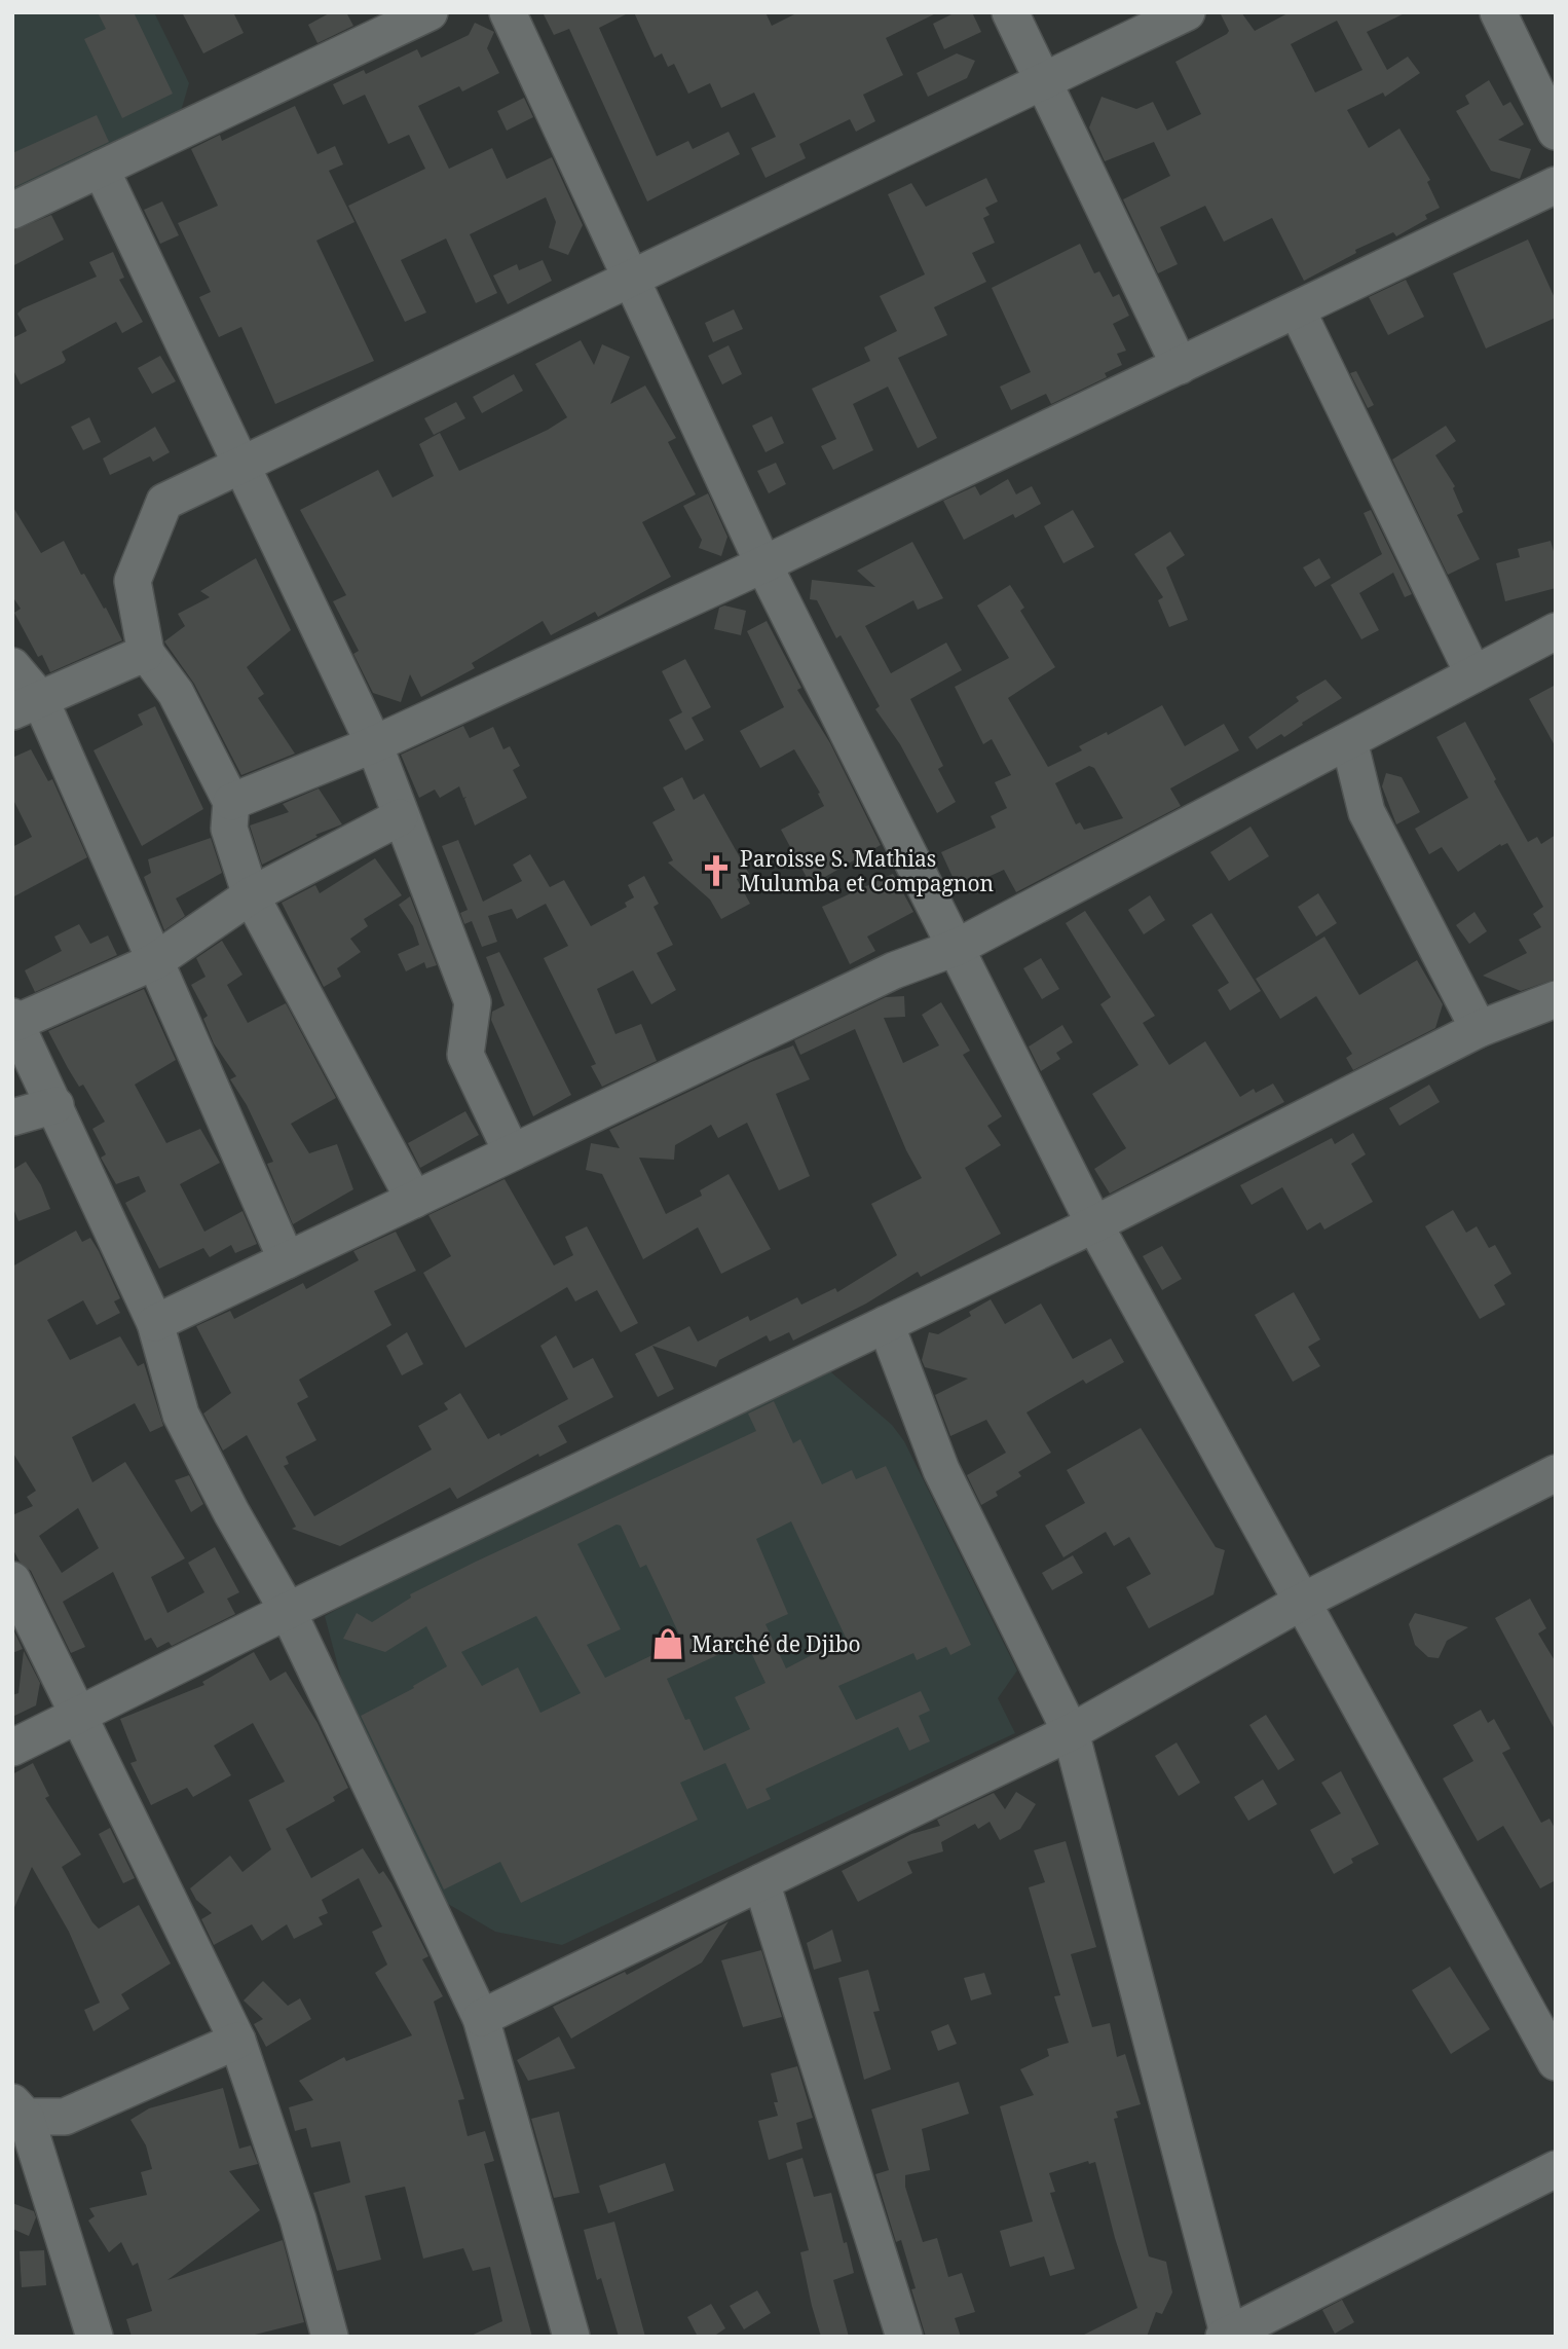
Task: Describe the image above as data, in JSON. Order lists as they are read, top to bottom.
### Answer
{
  "places": {
    "church": ["Paroisse S. Mathias Mulumba et Compagnon"],
    "shop": ["Marché de Djibo"]
  }
}
